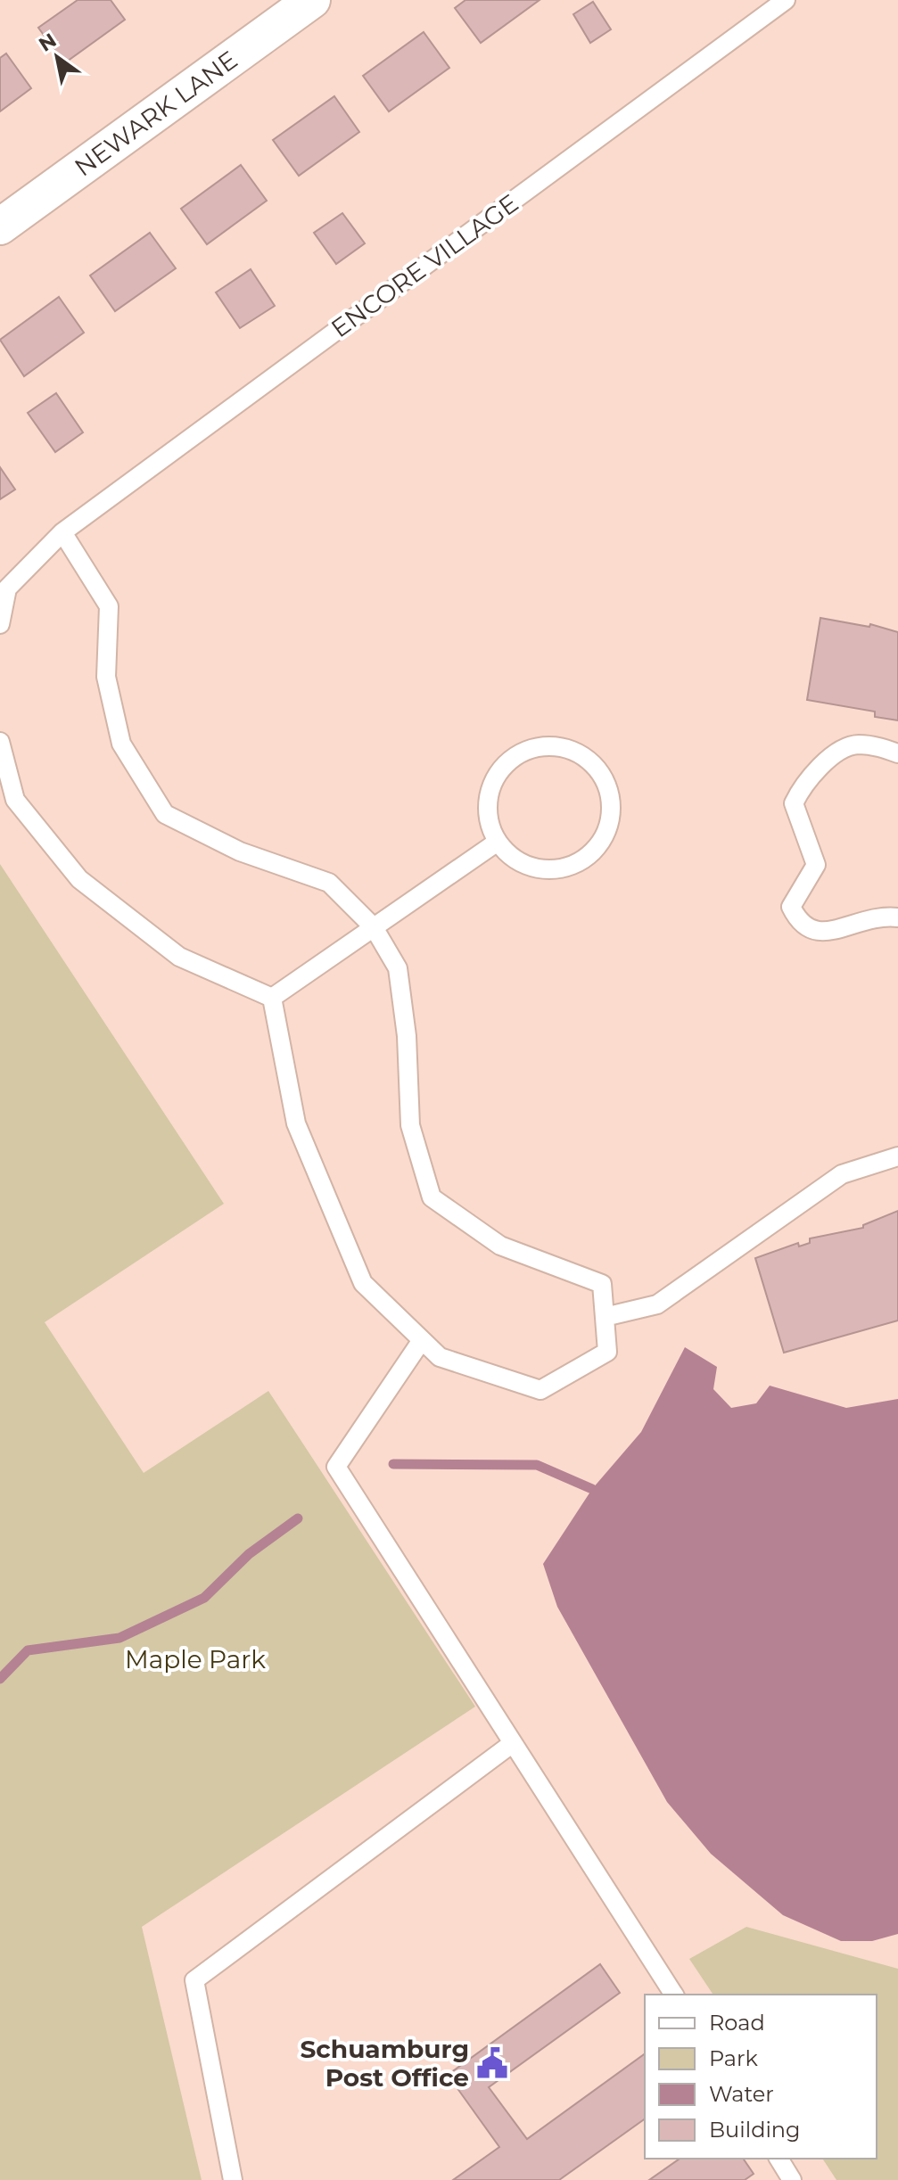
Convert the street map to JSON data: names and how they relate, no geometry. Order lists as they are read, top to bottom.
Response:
{
  "streets": {
    "street": ["NEWARK LANE"],
    "lane": ["ENCORE VILLAGE"]
  },
  "parks": ["Maple Park"],
  "places": {
    "public building": ["Schuamburg Post Office"]
  },
  "legend": [
    "Road",
    "Park",
    "Water",
    "Building"
  ],
  "north": "top left"
}
